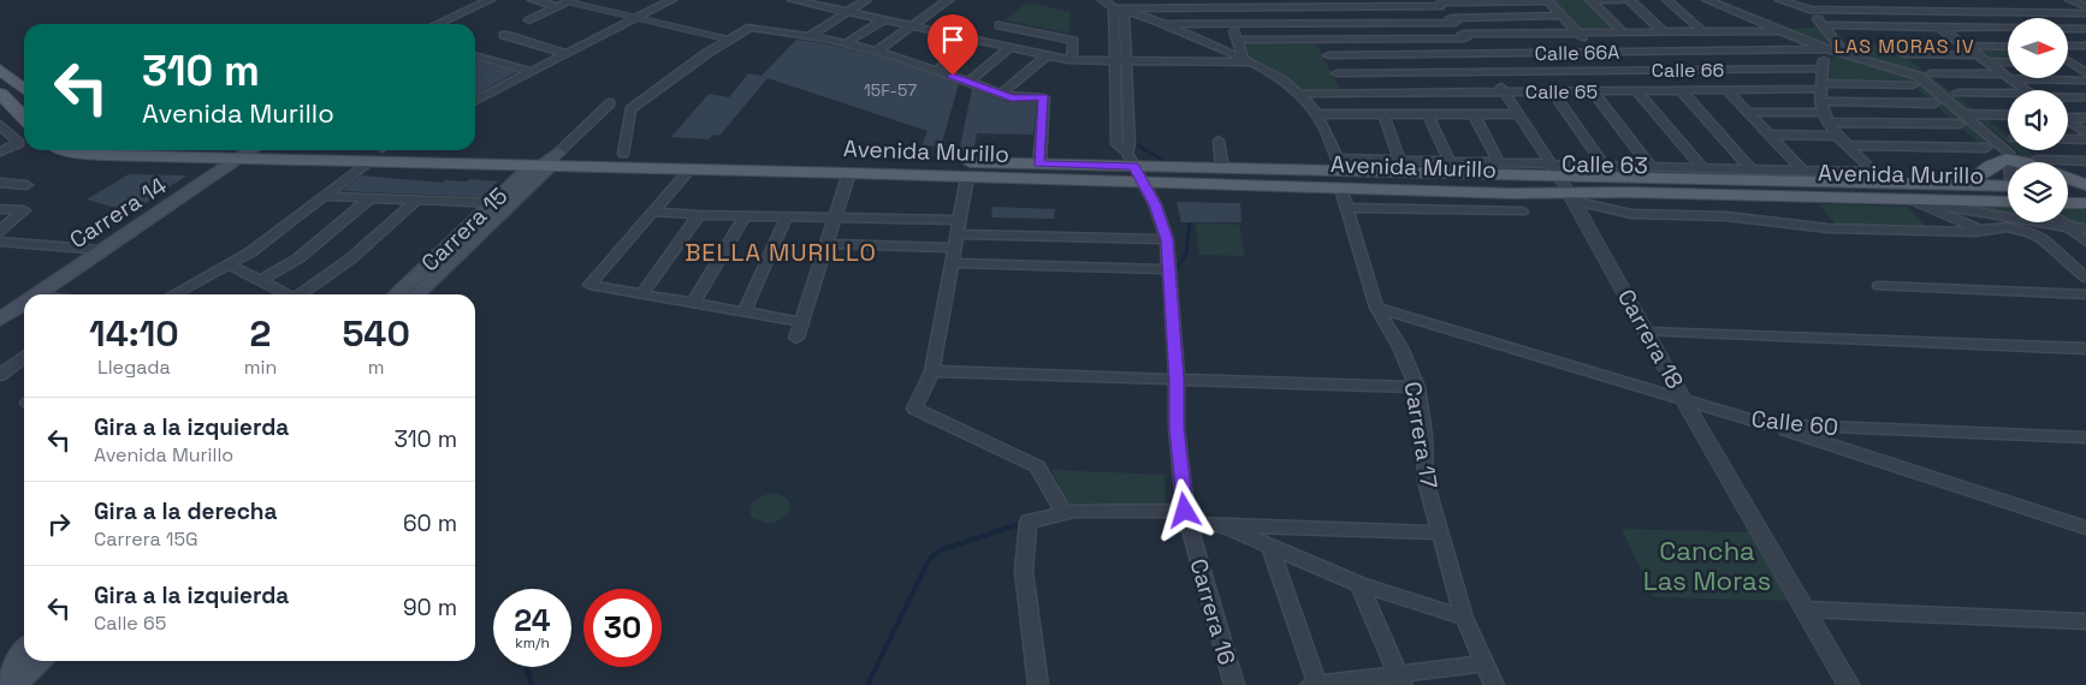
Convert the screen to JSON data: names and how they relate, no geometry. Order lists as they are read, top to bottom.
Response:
{
  "streets": {
    "main road": ["Avenida Murillo", "Carrera 14", "Carrera 15"],
    "street": [
      "Calle 66A",
      "Calle 66",
      "Calle 65",
      "Calle 63",
      "Carrera 18",
      "Calle 60",
      "Carrera 17",
      "Carrera 16"
    ]
  },
  "crossings": [
    ["Calle 66A", "Carrera 18"],
    ["Calle 66", "Carrera 18"],
    ["Calle 65", "Carrera 18"],
    ["Avenida Murillo", "Calle 63"],
    ["Avenida Murillo", "Carrera 14"],
    ["Avenida Murillo", "Carrera 15"],
    ["Avenida Murillo", "Carrera 18"],
    ["Avenida Murillo", "Carrera 17"],
    ["Avenida Murillo", "Carrera 16"],
    ["Calle 63", "Carrera 18"],
    ["Carrera 18", "Calle 60"],
    ["Calle 60", "Carrera 17"]
  ],
  "districts": ["LAS MORAS IV", "BELLA MURILLO"],
  "parks": ["Cancha Las Moras"],
  "house_numbers": ["15F-57"],
  "north": "right",
  "page": {
    "turn": ["310 m", "Avenida Murillo"],
    "eta": [
      "14:10",
      "Llegada",
      "2",
      "min",
      "540",
      "m"
    ],
    "list": [
      {
        "name": "Gira a la izquierda",
        "note": "Avenida Murillo",
        "value": "310 m"
      },
      {
        "name": "Gira a la derecha",
        "note": "Carrera 15G",
        "value": "60 m"
      },
      {
        "name": "Gira a la izquierda",
        "note": "Calle 65",
        "value": "90 m"
      }
    ],
    "speed": "24 km/h",
    "limit": "30"
  }
}
